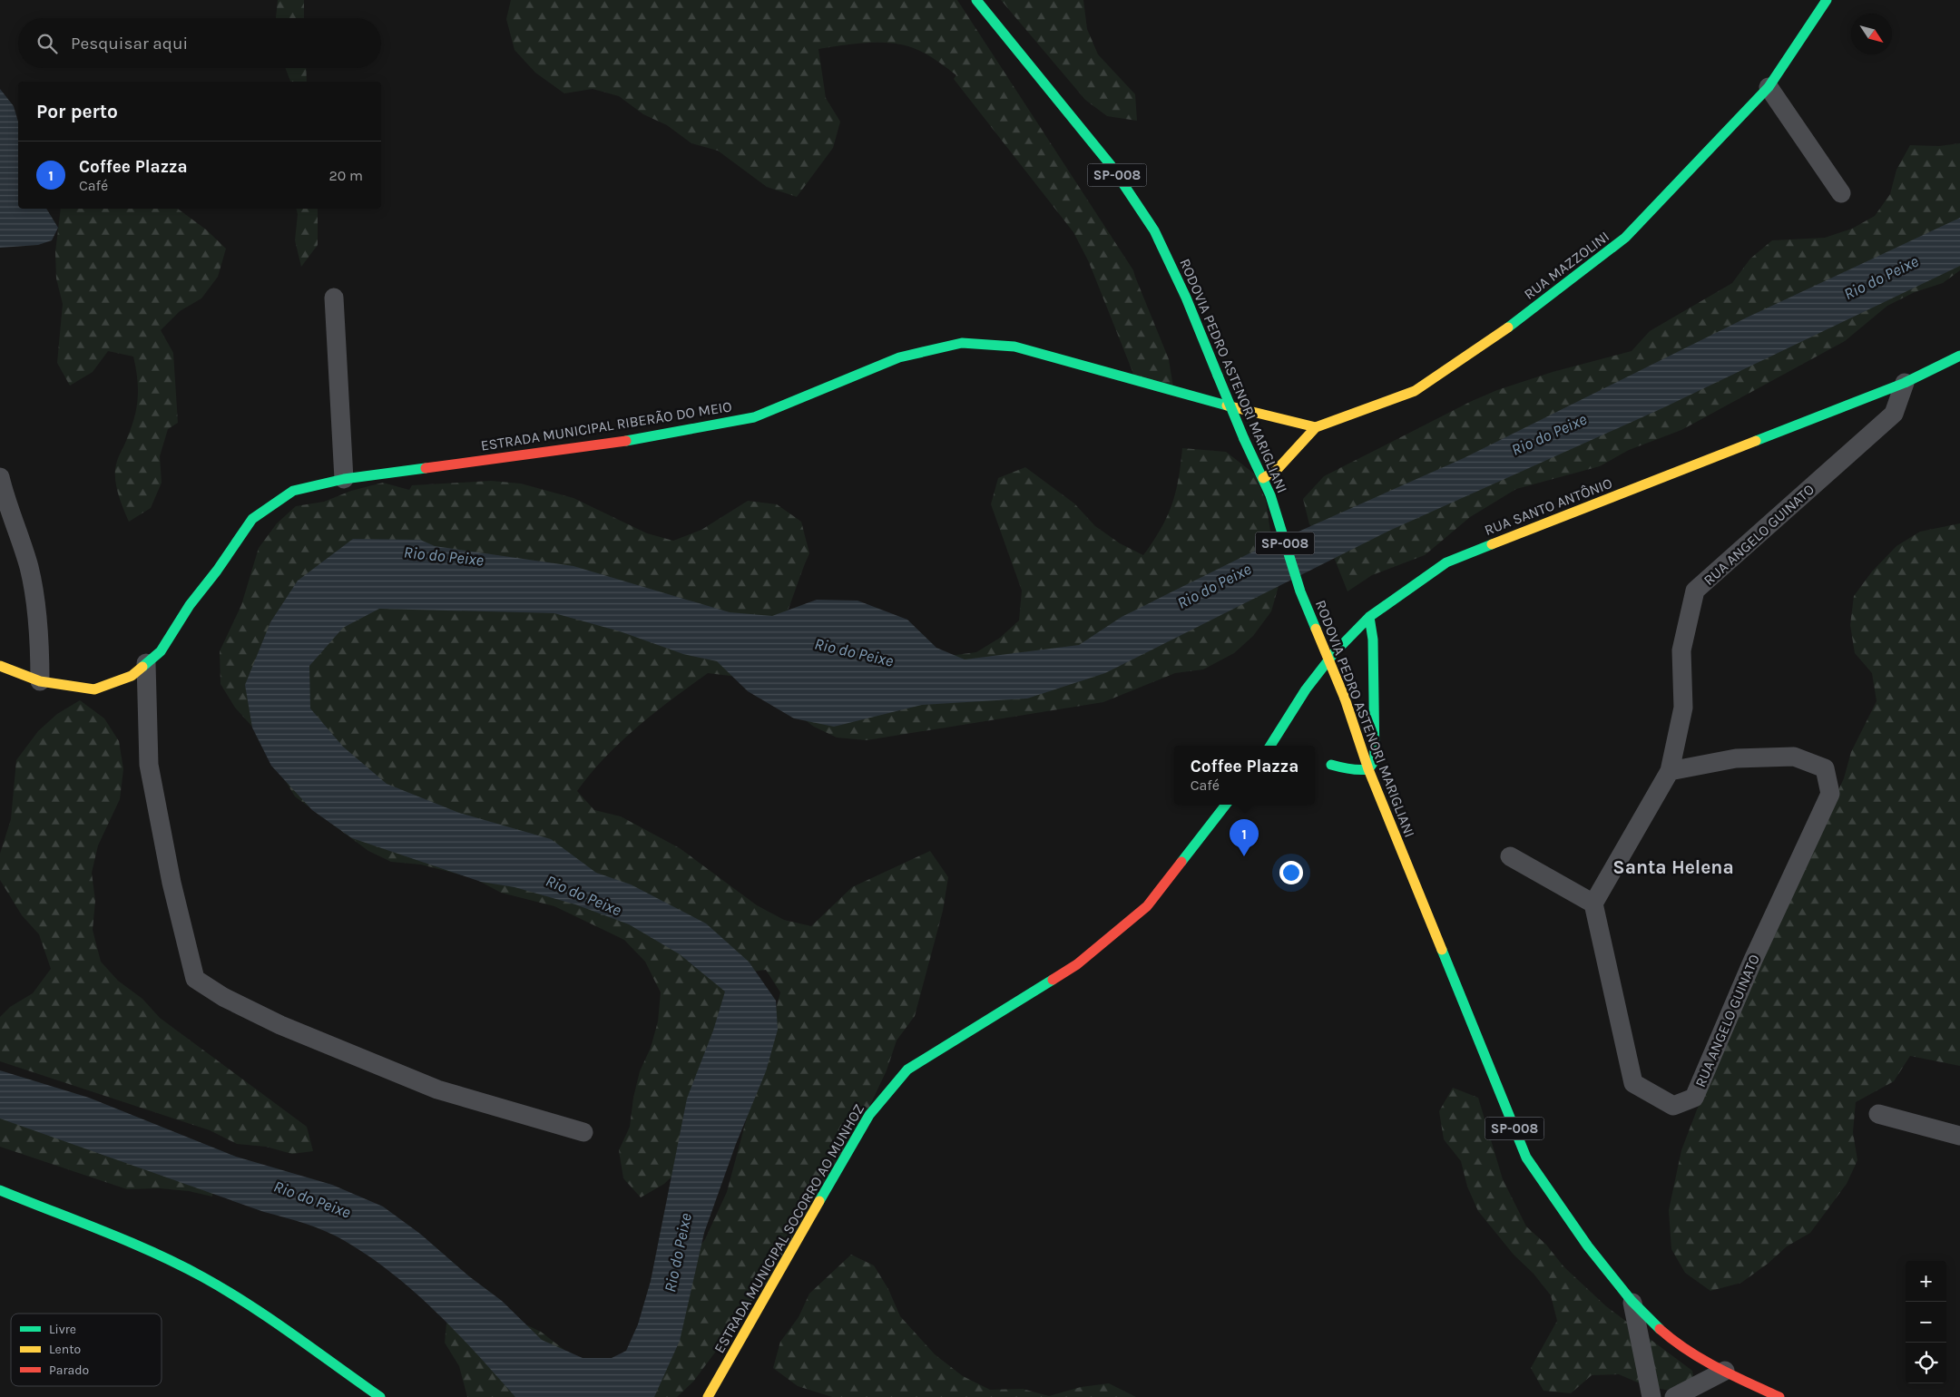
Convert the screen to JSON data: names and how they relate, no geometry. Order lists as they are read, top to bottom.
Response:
{
  "streets": {
    "street": [
      "SP-008",
      "RUA MAZZOLINI",
      "RODOVIA PEDRO ASTENORI MARIGLIANI",
      "ESTRADA MUNICIPAL RIBERÃO DO MEIO",
      "RUA SANTO ANTÔNIO",
      "RUA ANGELO GUINATO",
      "ESTRADA MUNICIPAL SOCORRO AO MUNHOZ"
    ]
  },
  "crossings": [
    ["RUA MAZZOLINI", "RODOVIA PEDRO ASTENORI MARIGLIANI"],
    ["RUA MAZZOLINI", "ESTRADA MUNICIPAL RIBERÃO DO MEIO"],
    ["RUA SANTO ANTÔNIO", "RUA ANGELO GUINATO"]
  ],
  "districts": ["Santa Helena"],
  "water": ["Rio do Peixe"],
  "legend": ["Livre", "Lento", "Parado"],
  "north": "bottom right",
  "page": {
    "search": "Pesquisar aqui",
    "heading": "Por perto",
    "list": [
      {
        "mark": "1",
        "name": "Coffee Plazza",
        "note": "Café",
        "value": "20 m"
      }
    ],
    "popup": ["Coffee Plazza", "Café"],
    "pins": "1",
    "map_buttons": ["+", "−"]
  }
}
